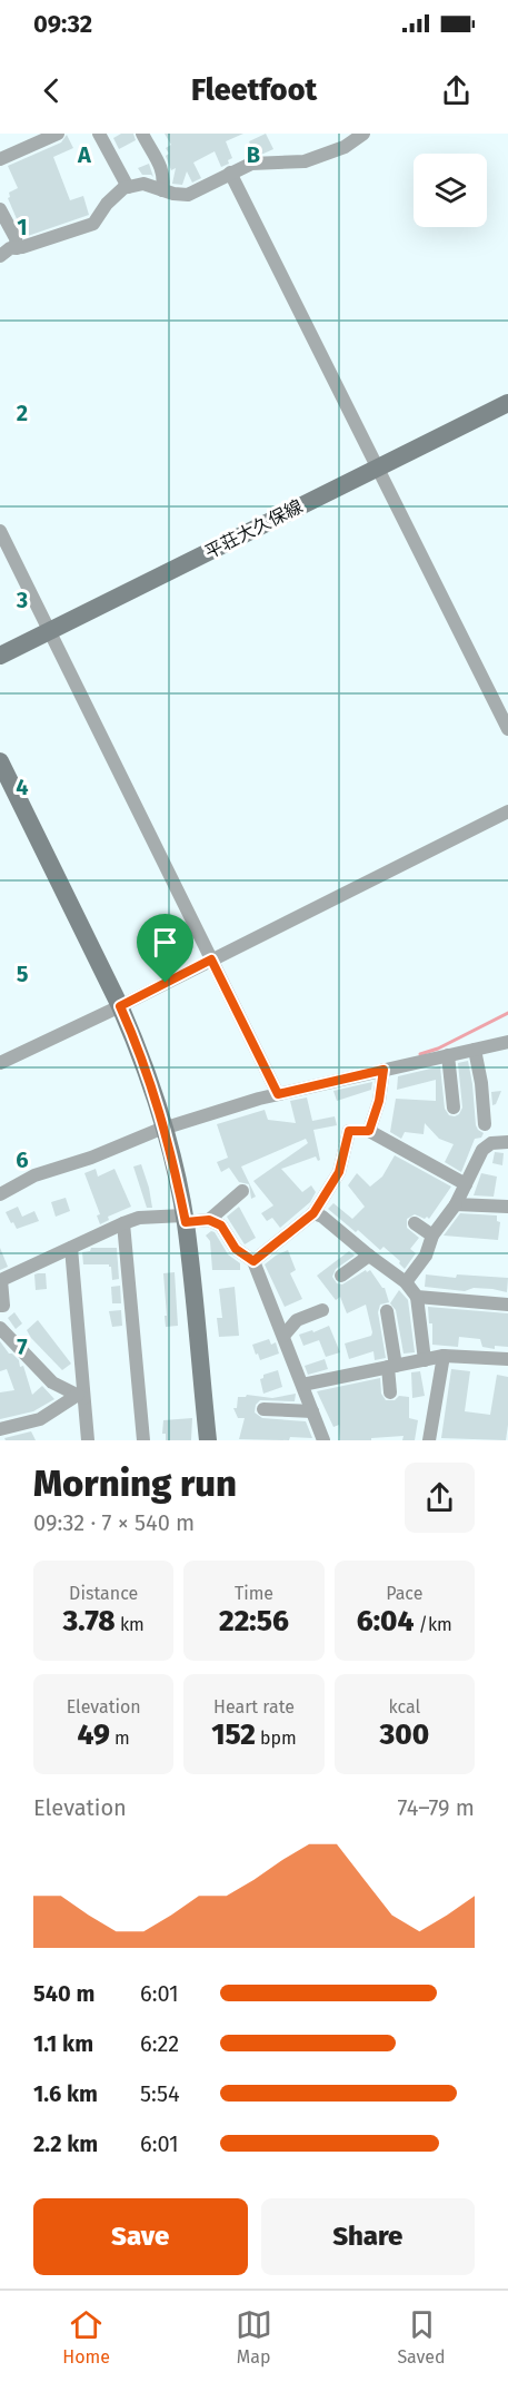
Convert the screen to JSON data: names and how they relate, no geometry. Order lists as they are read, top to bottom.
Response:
{
  "streets": {
    "street": ["平荘大久保線"]
  },
  "page": {
    "status": "09:32",
    "header": "Fleetfoot",
    "heading": ["Morning run", "09:32 · 7 × 540 m"],
    "stats": [
      ["Distance", "3.78 km"],
      ["Time", "22:56"],
      ["Pace", "6:04 /km"],
      ["Elevation", "49 m"],
      ["Heart rate", "152 bpm"],
      ["kcal", "300"]
    ],
    "chart": ["Elevation", "74–79 m"],
    "list": [
      {
        "name": "540 m",
        "note": "6:01"
      },
      {
        "name": "1.1 km",
        "note": "6:22"
      },
      {
        "name": "1.6 km",
        "note": "5:54"
      },
      {
        "name": "2.2 km",
        "note": "6:01"
      }
    ],
    "buttons": ["Save", "Share"],
    "tabs": ["Home", "Map", "Saved"]
  },
  "grid": {
    "columns": ["A", "B"],
    "rows": [
      "1",
      "2",
      "3",
      "4",
      "5",
      "6",
      "7"
    ]
  }
}
